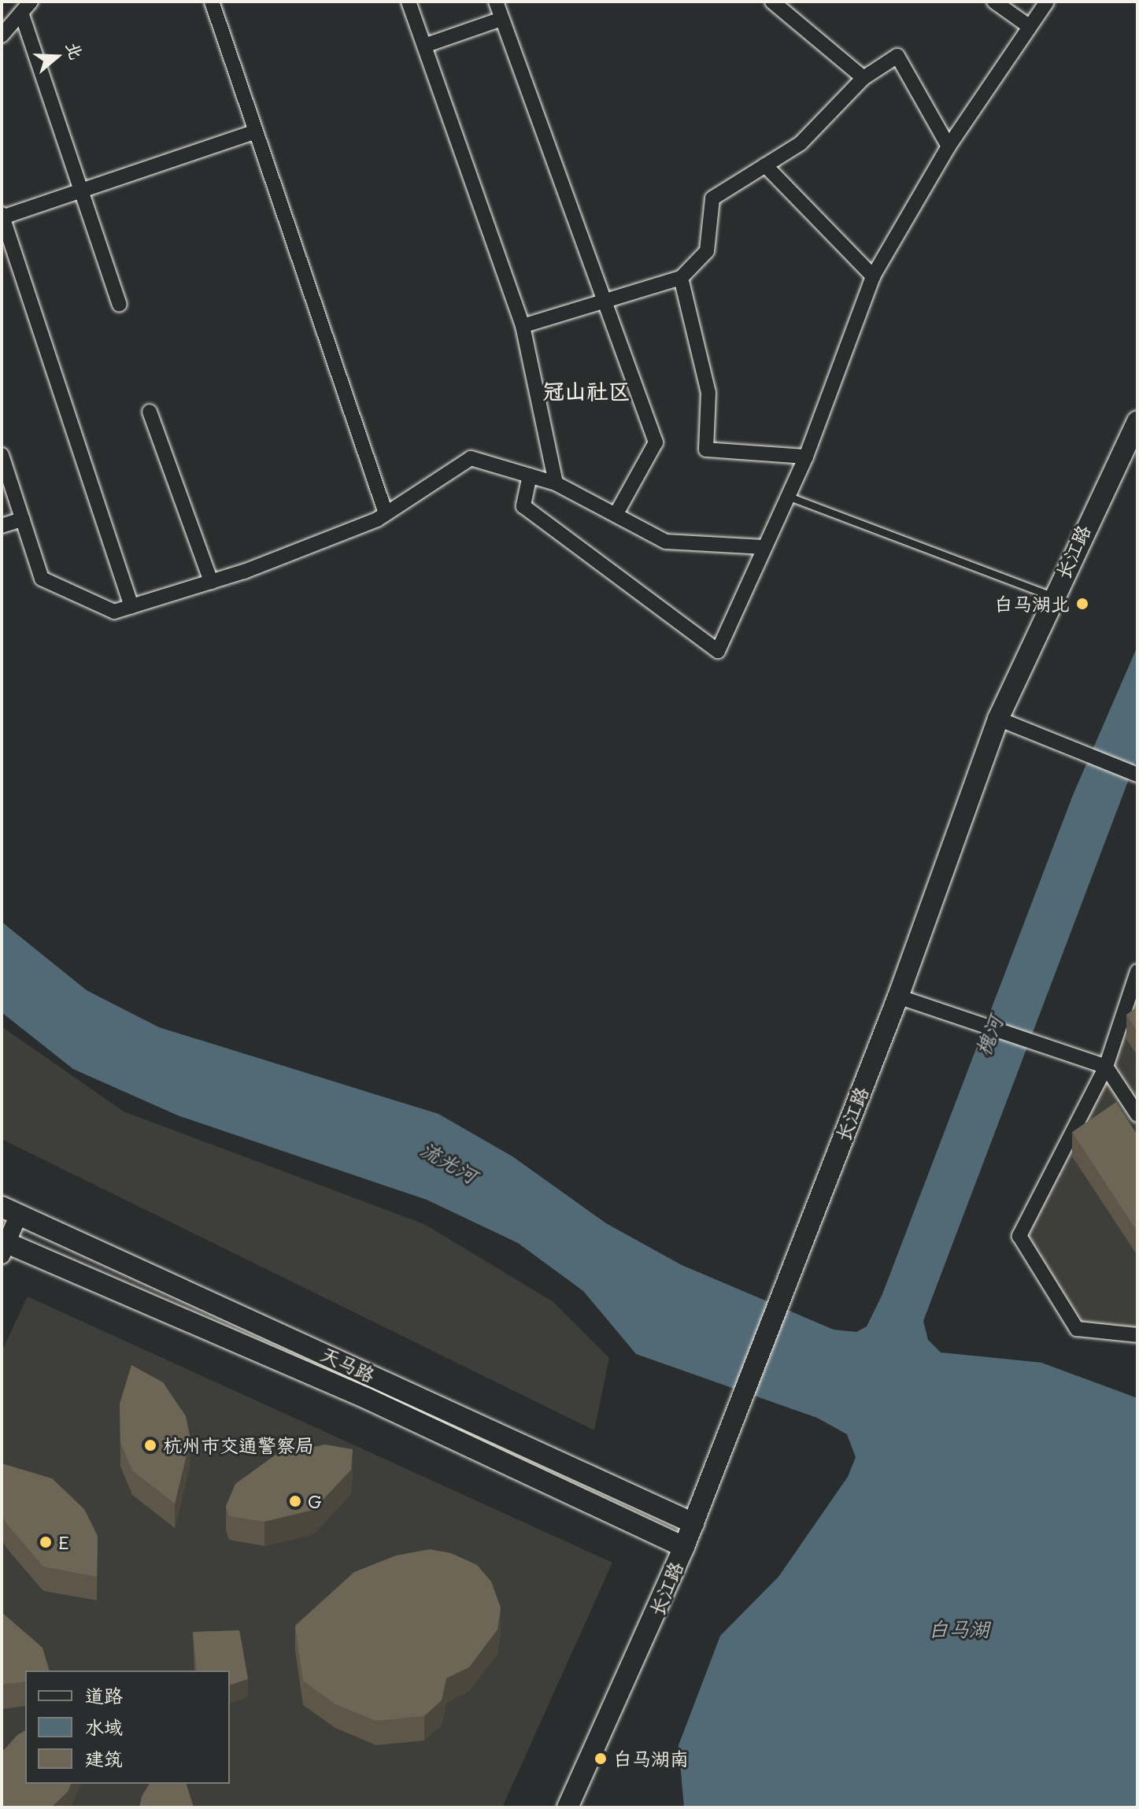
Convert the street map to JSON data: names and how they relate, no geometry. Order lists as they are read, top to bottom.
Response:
{
  "streets": {
    "main road": ["长江路", "天马路"]
  },
  "crossings": [
    ["长江路", "天马路"]
  ],
  "districts": ["冠山社区"],
  "water": ["槐河", "流光河", "白马湖"],
  "places": [
    "白马湖北",
    "杭州市交通警察局",
    "G",
    "E",
    "白马湖南"
  ],
  "legend": ["道路", "水域", "建筑"],
  "north": "right"
}
